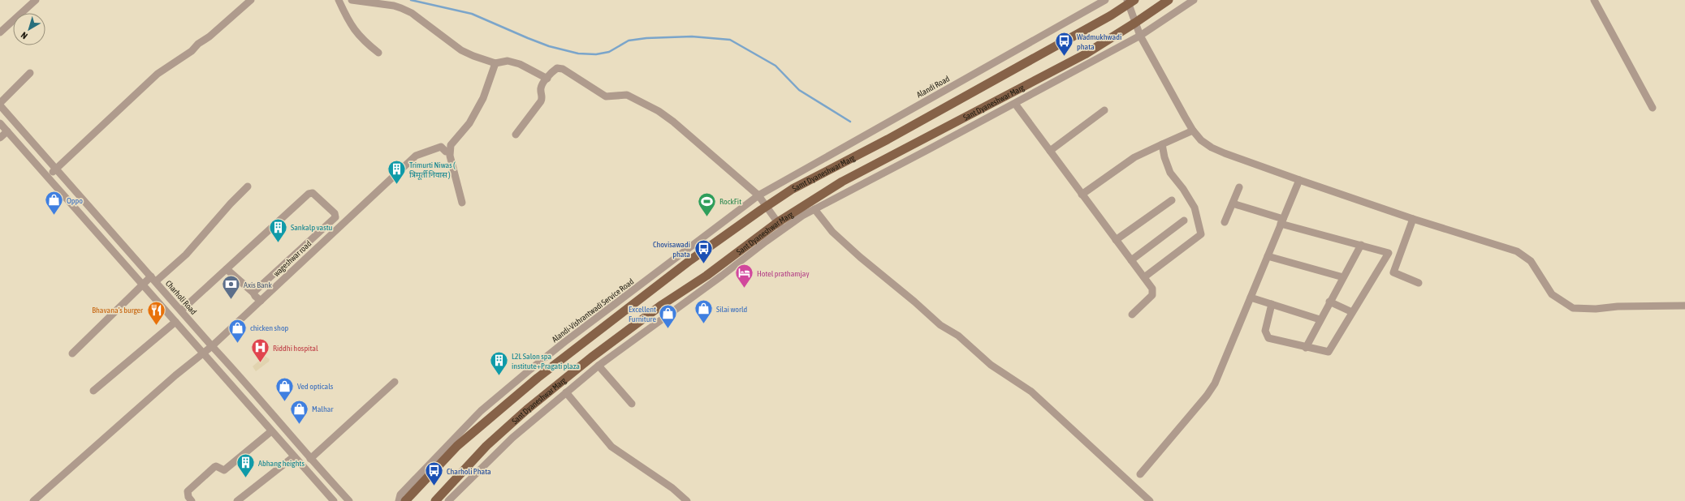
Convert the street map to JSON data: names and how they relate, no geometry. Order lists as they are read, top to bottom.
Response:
{
  "streets": {
    "main road": ["Sant Dyaneshwar Marg", "Samt Dyaneshwar Marg"],
    "street": [
      "Alandi Road",
      "wageshwar road",
      "Charholi Road",
      "Alandi-Vishrantwadi Service Road"
    ]
  },
  "crossings": [
    ["Alandi Road", "Alandi-Vishrantwadi Service Road"],
    ["wageshwar road", "Charholi Road"]
  ],
  "places": {
    "bus stop": ["Wadmukhwadi phata", "Chovisawadi phata", "Charholi Phata"],
    "building": [
      "Trimurti Niwas ( त्रिमूर्ती निवास )",
      "Sankalp vastu",
      "L2L Salon spa institute+Pragati plaza",
      "Abhang heights"
    ],
    "shop": [
      "Oppo",
      "Silai world",
      "Excellent Furniture",
      "chicken shop",
      "Ved opticals",
      "Malhar"
    ],
    "sports": ["RockFit"],
    "hotel": ["Hotel prathamjay"],
    "bank": ["Axis Bank"],
    "restaurant": ["Bhavana's burger"],
    "hospital": ["Riddhi hospital"]
  },
  "north": "bottom left"
}
